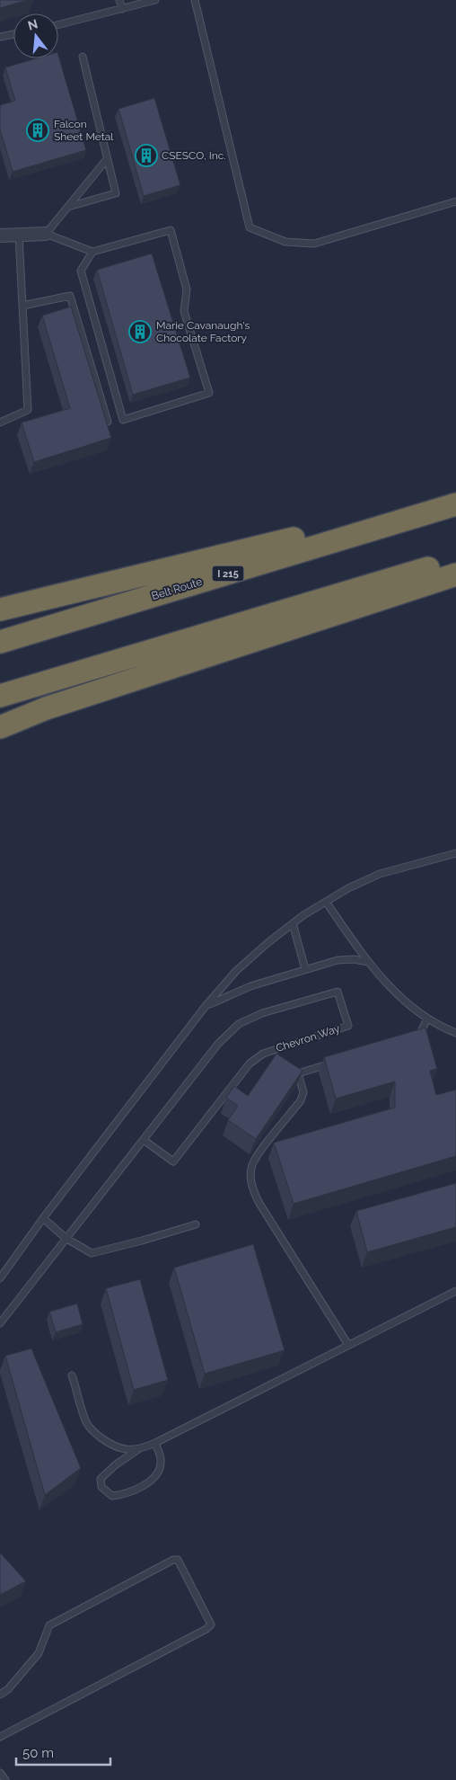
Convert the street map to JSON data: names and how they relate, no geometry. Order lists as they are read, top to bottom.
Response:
{
  "streets": {
    "highway": ["I 215", "Belt Route"],
    "lane": ["Chevron Way"]
  },
  "places": {
    "building": ["Falcon Sheet Metal", "CSESCO, Inc.", "Marie Cavanaugh's Chocolate Factory"]
  },
  "scale_bar": "50 m",
  "north": "top"
}
